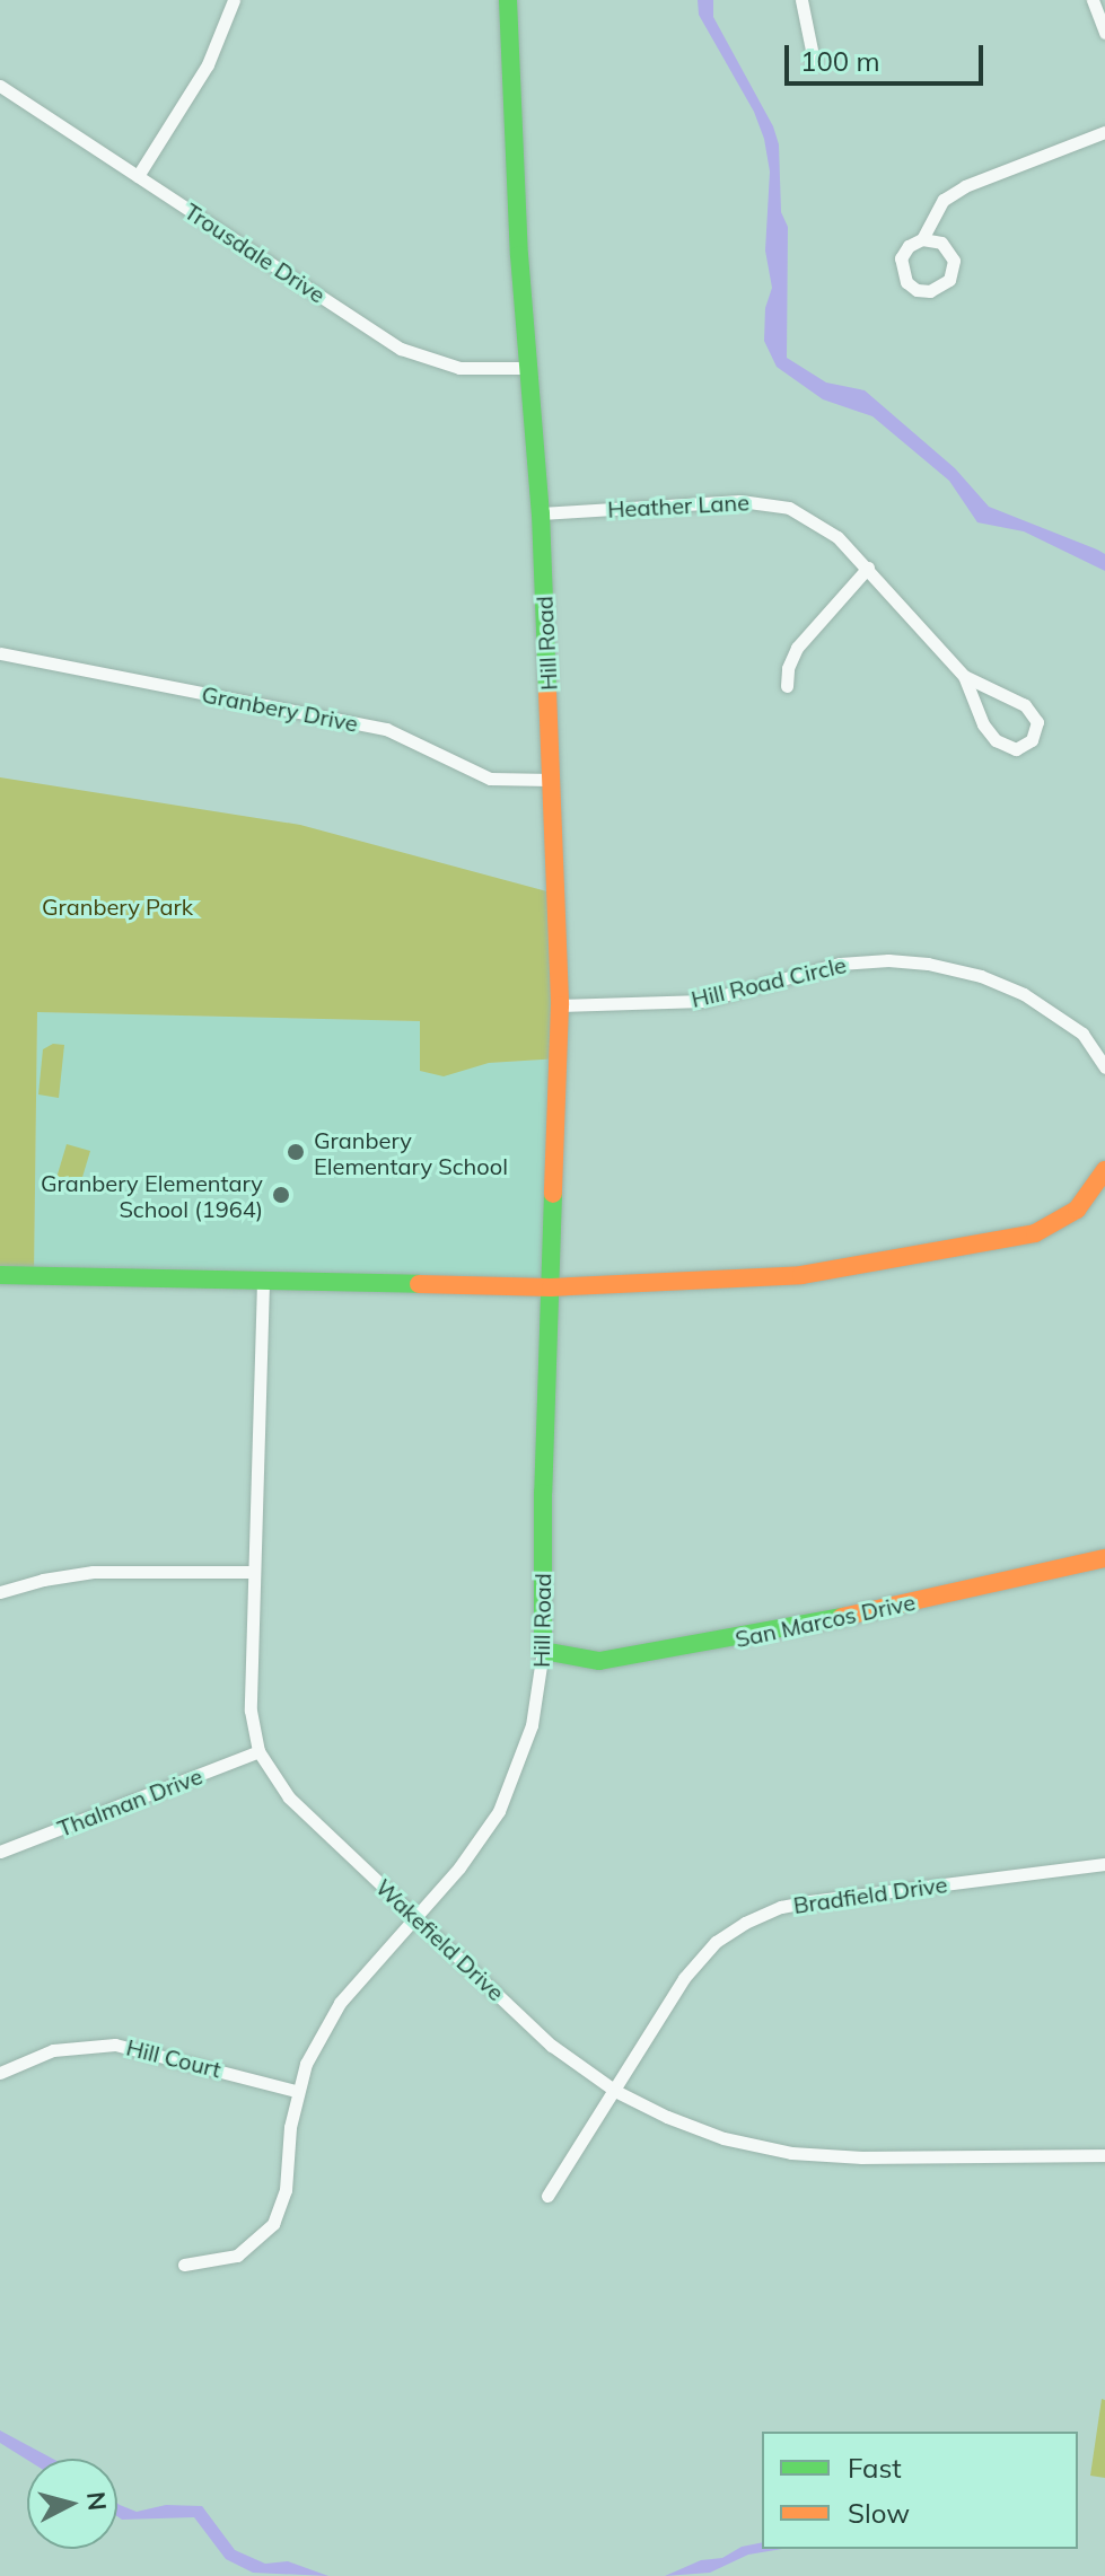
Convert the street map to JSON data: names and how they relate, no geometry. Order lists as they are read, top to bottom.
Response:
{
  "streets": {
    "street": [
      "Trousdale Drive",
      "Heather Lane",
      "Hill Road",
      "Granbery Drive",
      "Hill Road Circle",
      "San Marcos Drive",
      "Thalman Drive",
      "Bradfield Drive",
      "Wakefield Drive",
      "Hill Court"
    ]
  },
  "crossings": [
    ["Trousdale Drive", "Hill Road"],
    ["Heather Lane", "Hill Road"],
    ["Hill Road", "Granbery Drive"],
    ["Hill Road", "Hill Road Circle"],
    ["Hill Road", "San Marcos Drive"],
    ["Hill Road", "Wakefield Drive"],
    ["Thalman Drive", "Wakefield Drive"],
    ["Bradfield Drive", "Wakefield Drive"]
  ],
  "parks": ["Granbery Park"],
  "places": ["Granbery Elementary School", "Granbery Elementary School (1964)"],
  "legend": ["Fast", "Slow"],
  "scale_bar": "100 m",
  "north": "right"
}
